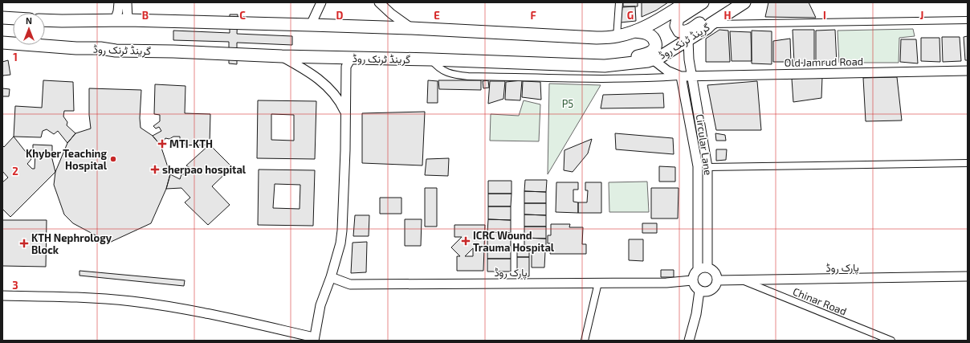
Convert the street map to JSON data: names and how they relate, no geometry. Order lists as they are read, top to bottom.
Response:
{
  "streets": {
    "highway": ["گرینڈ ٹرنک روڈ"],
    "street": [
      "Old Jamrud Road",
      "Circular Lane",
      "پارک روڈ",
      "Chinar Road"
    ]
  },
  "crossings": [
    ["Old Jamrud Road", "Circular Lane"],
    ["Circular Lane", "پارک روڈ"],
    ["پارک روڈ", "Chinar Road"]
  ],
  "parks": ["P5"],
  "places": {
    "health": [
      "MTI-KTH",
      "sherpao hospital",
      "ICRC Wound Trauma Hospital",
      "KTH Nephrology Block"
    ],
    "other": ["Khyber Teaching Hospital"]
  },
  "north": "top",
  "grid": {
    "columns": [
      "B",
      "C",
      "D",
      "E",
      "F",
      "G",
      "H",
      "I",
      "J"
    ],
    "rows": ["1", "2", "3"]
  }
}
